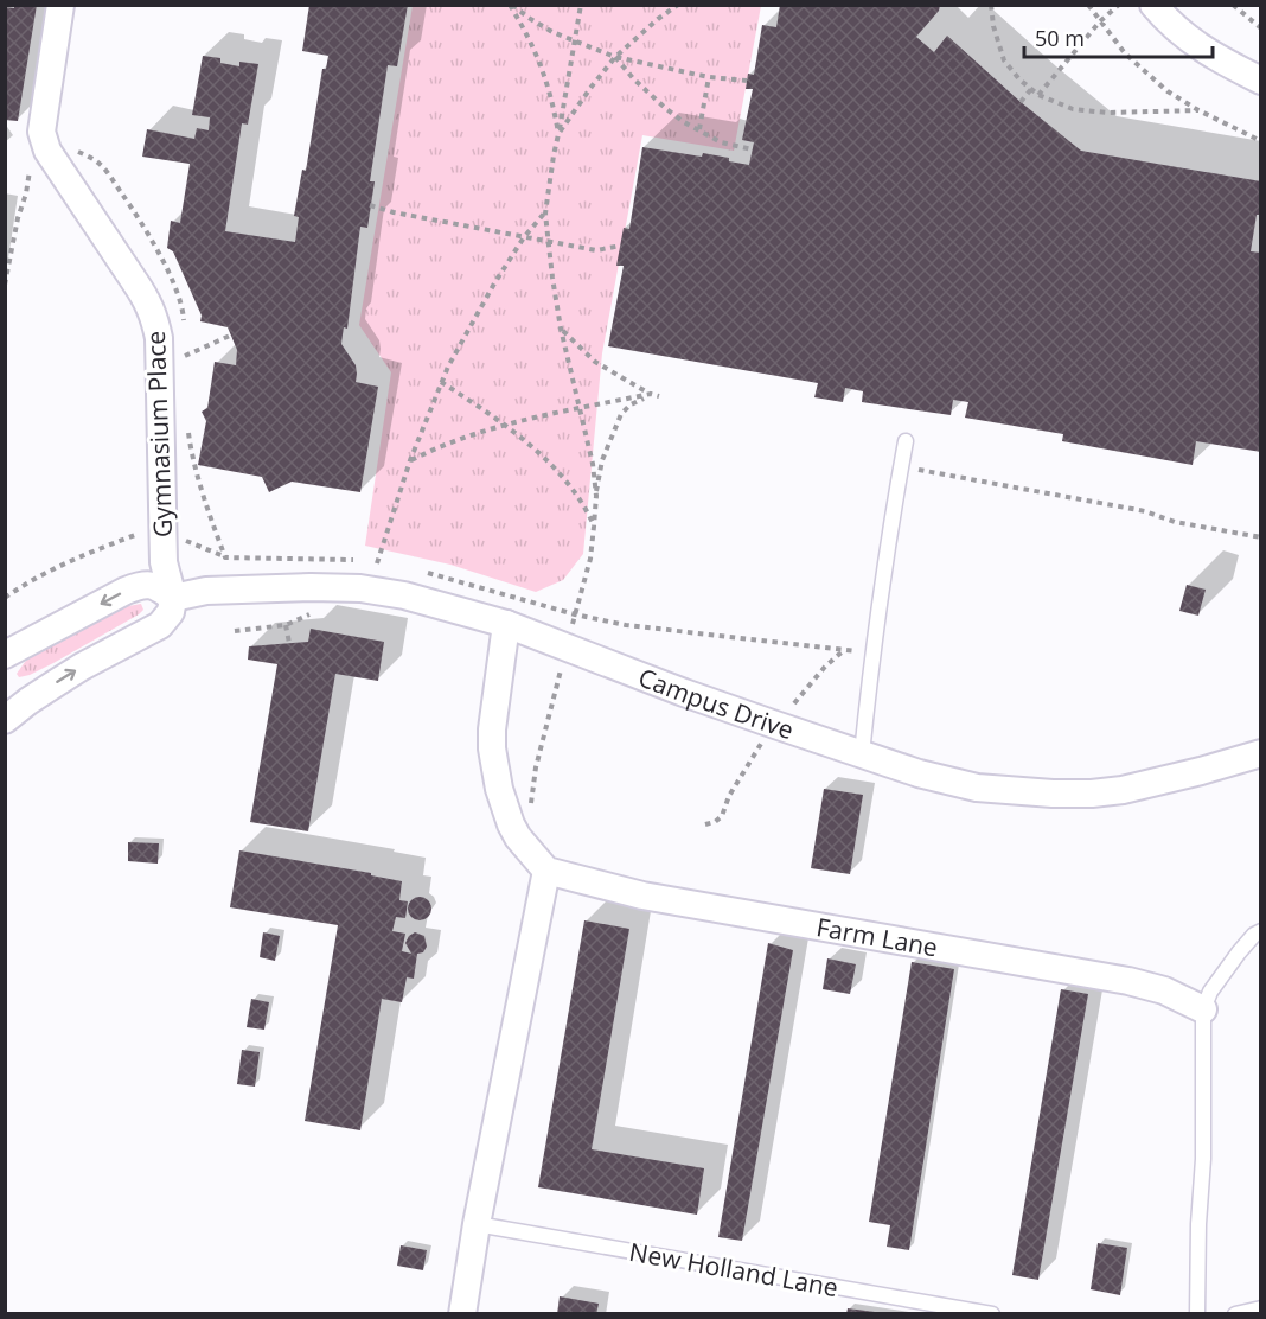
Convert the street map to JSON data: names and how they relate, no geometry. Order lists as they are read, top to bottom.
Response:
{
  "streets": {
    "street": ["Gymnasium Place", "Campus Drive", "Farm Lane"],
    "lane": ["New Holland Lane"]
  },
  "crossings": [
    ["Gymnasium Place", "Campus Drive"]
  ],
  "scale_bar": "50 m"
}
